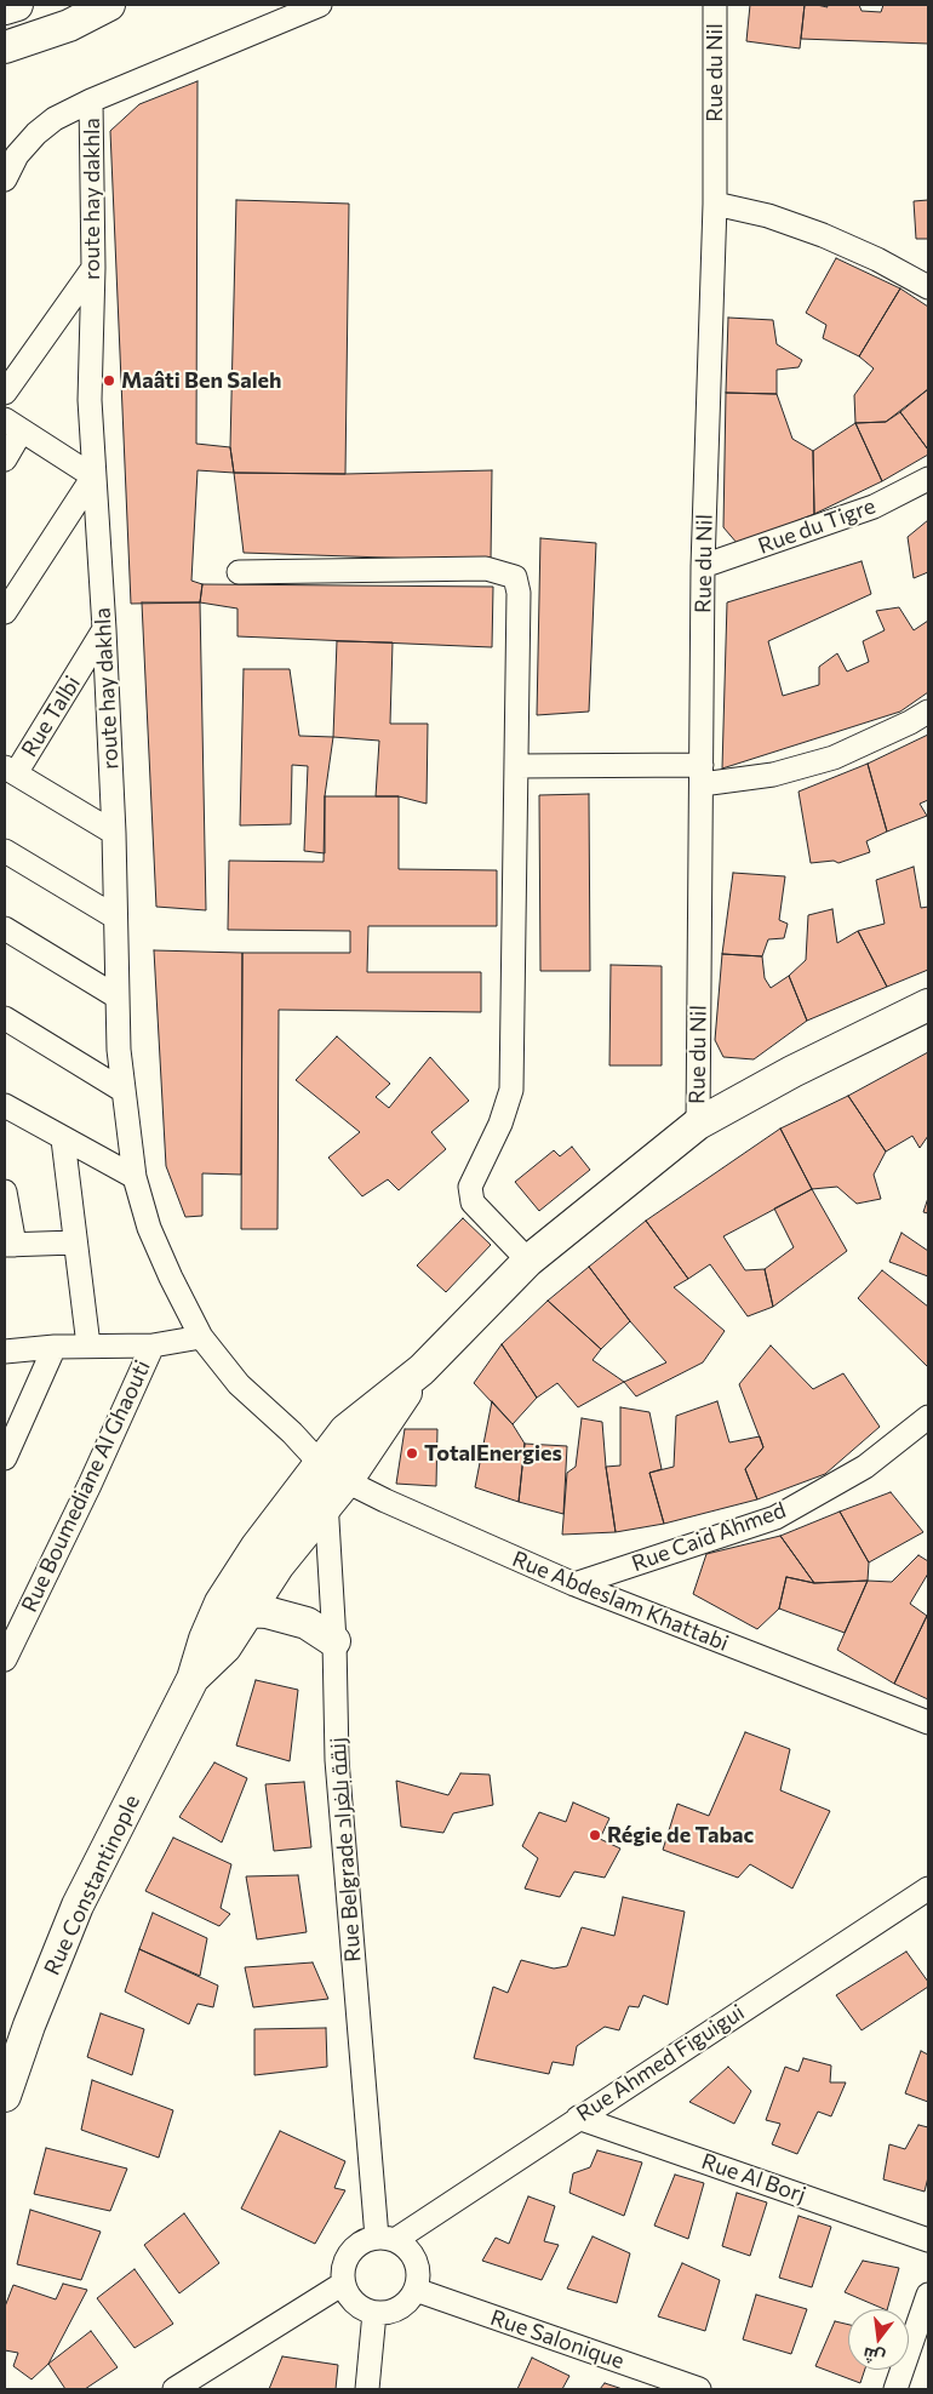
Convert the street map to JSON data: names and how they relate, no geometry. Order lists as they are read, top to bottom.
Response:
{
  "streets": {
    "street": [
      "Rue du Nil",
      "route hay dakhla",
      "Rue du Tigre",
      "Rue Talbi",
      "Rue Boumediane Al Ghaouti",
      "Rue Caid Ahmed",
      "Rue Abdeslam Khattabi",
      "Rue Belgrade زنقة بلغراد",
      "Rue Constantinople",
      "Rue Ahmed Figuigui",
      "Rue Al Borj",
      "Rue Salonique"
    ]
  },
  "crossings": [
    ["Rue du Nil", "Rue du Tigre"],
    ["route hay dakhla", "Rue Talbi"],
    ["route hay dakhla", "Rue Belgrade زنقة بلغراد"],
    ["route hay dakhla", "Rue Constantinople"],
    ["Rue Caid Ahmed", "Rue Abdeslam Khattabi"],
    ["Rue Abdeslam Khattabi", "Rue Belgrade زنقة بلغراد"],
    ["Rue Abdeslam Khattabi", "Rue Constantinople"],
    ["Rue Belgrade زنقة بلغراد", "Rue Constantinople"],
    ["Rue Belgrade زنقة بلغراد", "Rue Ahmed Figuigui"],
    ["Rue Belgrade زنقة بلغراد", "Rue Salonique"],
    ["Rue Ahmed Figuigui", "Rue Al Borj"],
    ["Rue Ahmed Figuigui", "Rue Salonique"]
  ],
  "places": ["Maâti Ben Saleh", "TotalEnergies", "Régie de Tabac"],
  "north": "bottom"
}
